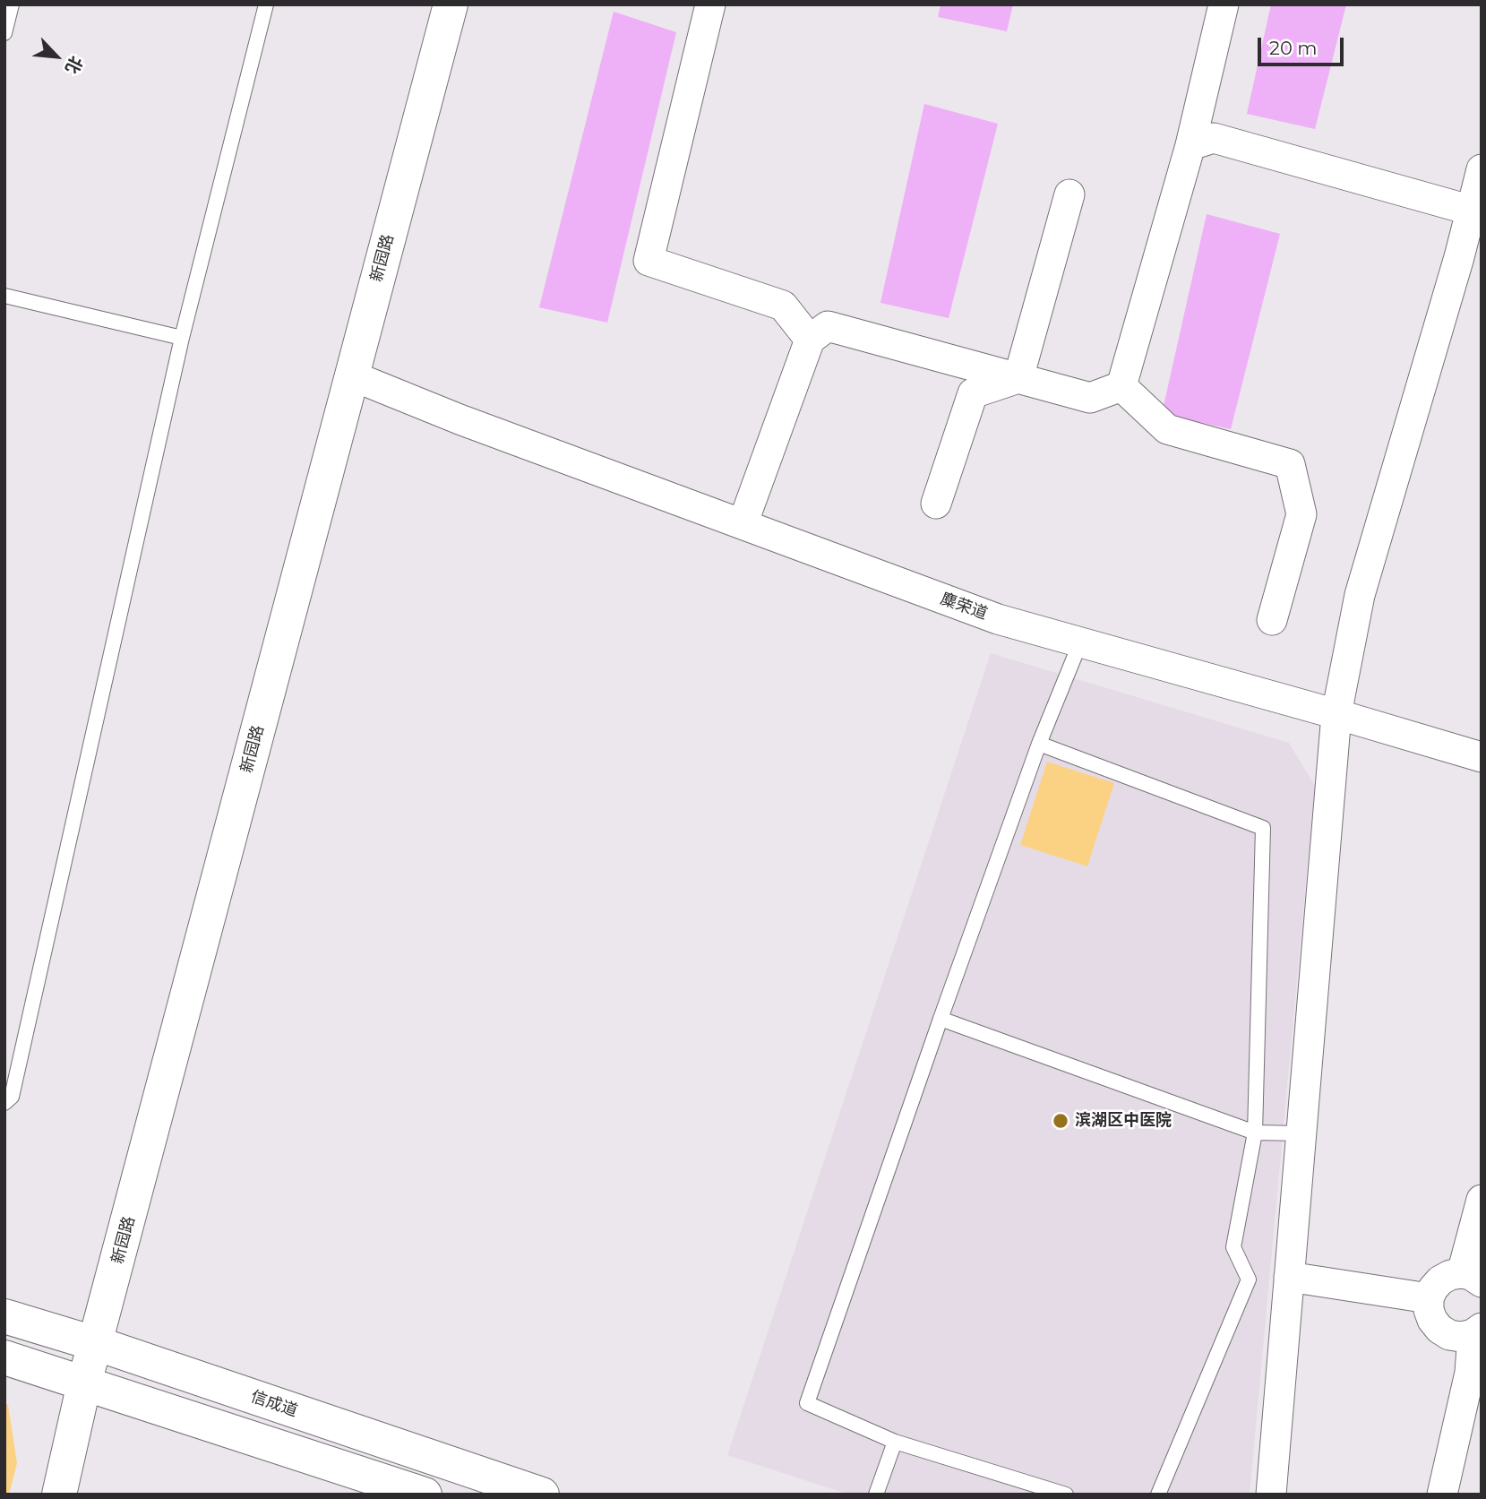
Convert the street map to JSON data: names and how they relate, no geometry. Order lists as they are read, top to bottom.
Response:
{
  "streets": {
    "street": ["新园路", "麋荣道", "信成道"]
  },
  "crossings": [
    ["新园路", "麋荣道"],
    ["新园路", "信成道"]
  ],
  "places": ["滨湖区中医院"],
  "scale_bar": "20 m",
  "north": "bottom right"
}
